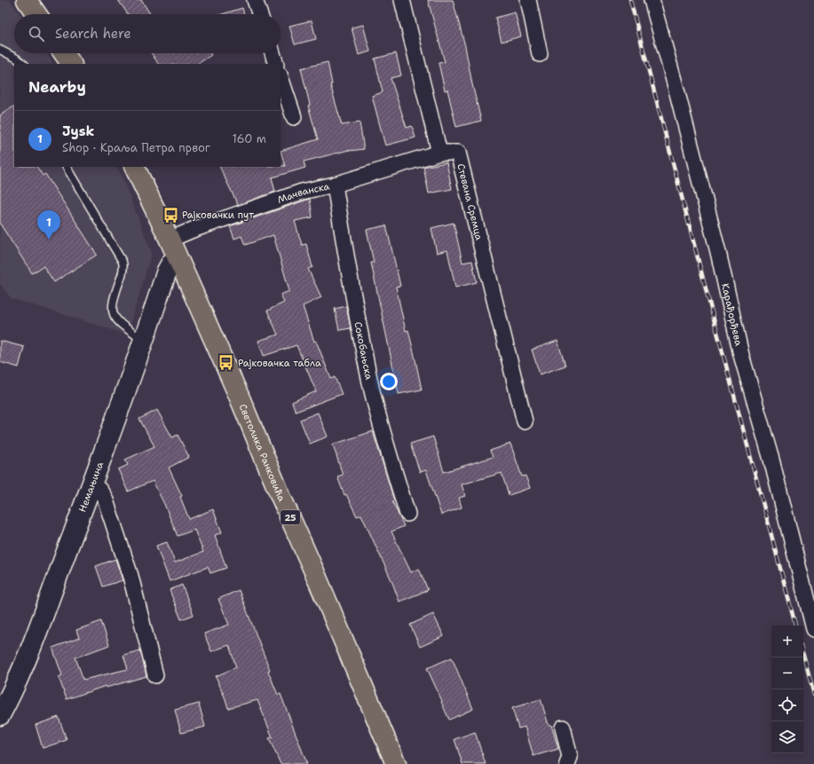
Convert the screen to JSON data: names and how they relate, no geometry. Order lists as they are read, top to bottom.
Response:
{
  "streets": {
    "main road": ["Светолика Ранковића", "25"],
    "street": [
      "Мачванска",
      "Стевана Сремца",
      "Карађорђева",
      "Сокобањска",
      "Немањина"
    ]
  },
  "crossings": [
    ["Мачванска", "Стевана Сремца"],
    ["Мачванска", "Сокобањска"],
    ["Мачванска", "25"],
    ["Светолика Ранковића", "Немањина"],
    ["Светолика Ранковића", "25"],
    ["Немањина", "25"]
  ],
  "places": {
    "bus stop": ["Рајковачки пут", "Рајковачка табла"]
  },
  "page": {
    "search": "Search here",
    "heading": "Nearby",
    "list": [
      {
        "mark": "1",
        "name": "Jysk",
        "note": "Shop · Краља Петра првог",
        "value": "160 m"
      }
    ],
    "pins": "1",
    "map_buttons": ["+", "−"]
  }
}
